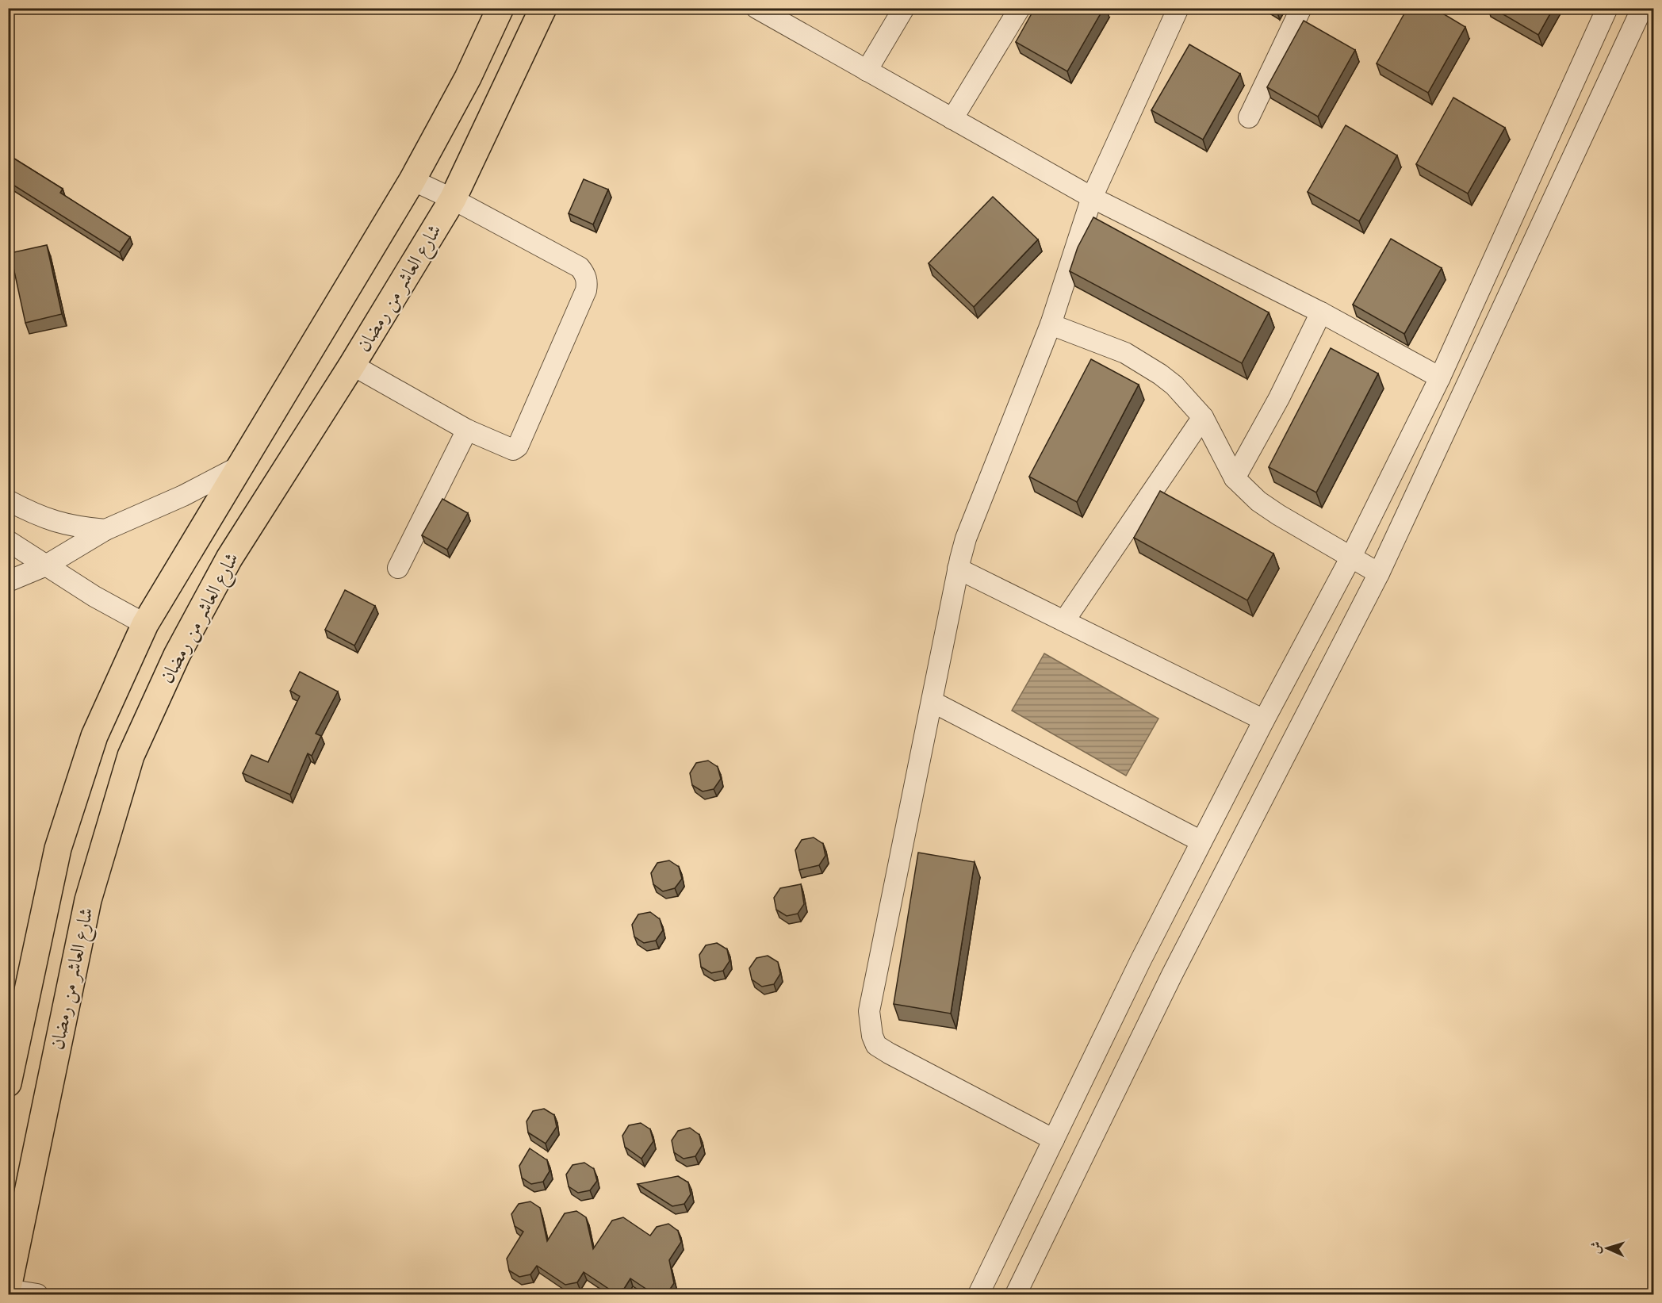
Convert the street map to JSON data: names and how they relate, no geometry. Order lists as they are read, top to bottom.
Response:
{
  "streets": {
    "main road": ["شارع العاشر من رمضان"]
  },
  "north": "left"
}
